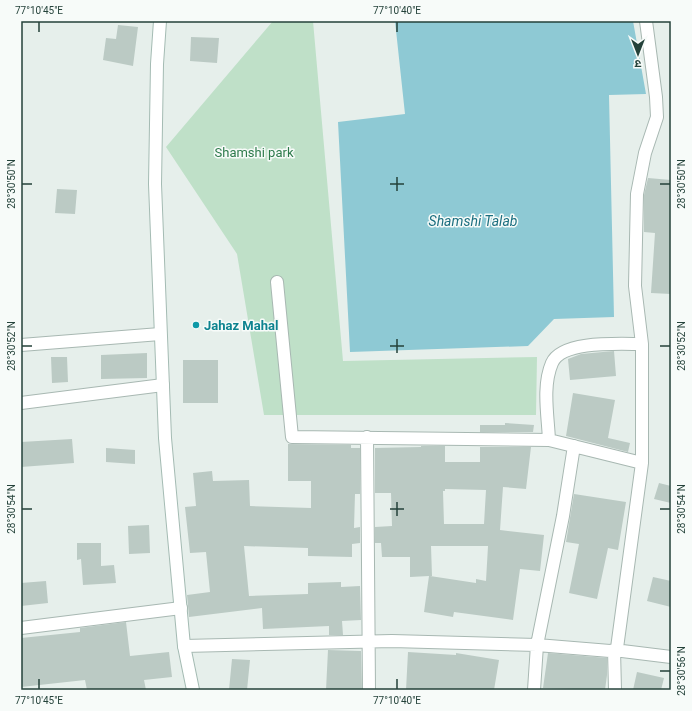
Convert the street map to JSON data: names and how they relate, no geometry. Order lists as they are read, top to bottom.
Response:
{
  "water": ["Shamshi Talab"],
  "parks": ["Shamshi park"],
  "places": ["Jahaz Mahal"],
  "north": "bottom",
  "coordinates": [
    "77°10'45\"E",
    "77°10'40\"E",
    "28°30'50\"N",
    "28°30'52\"N",
    "28°30'54\"N",
    "28°30'56\"N"
  ]
}
